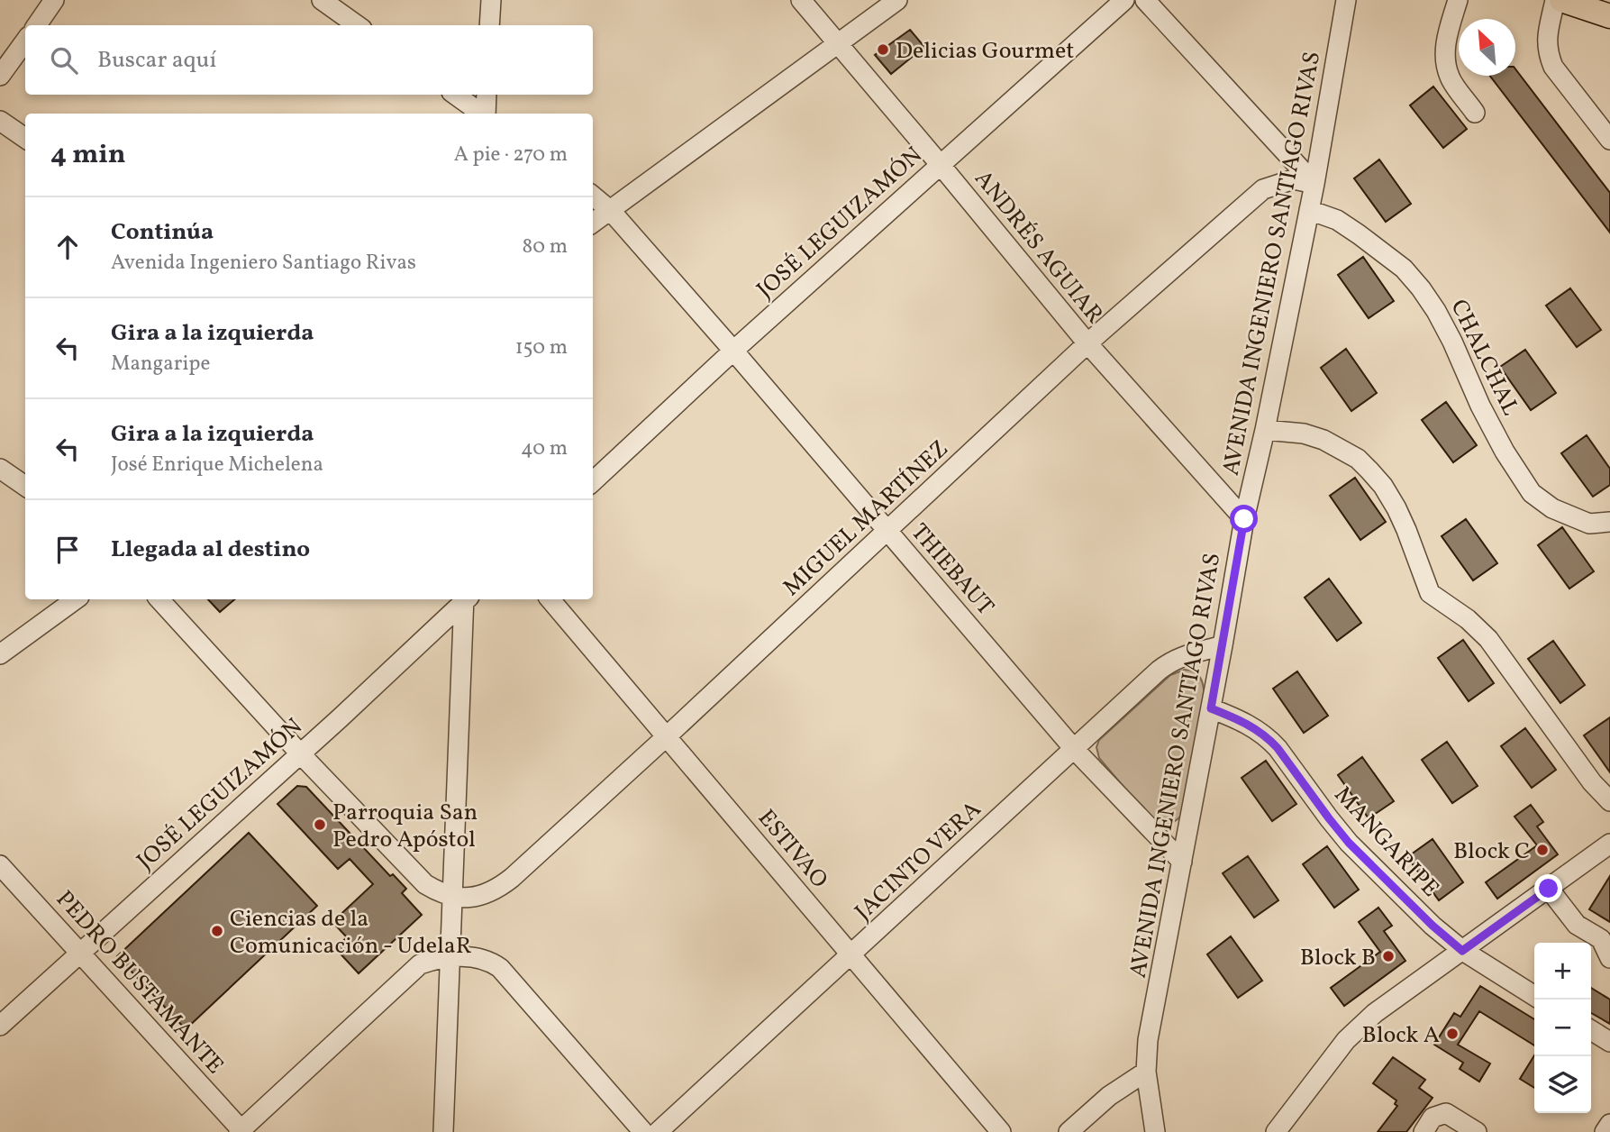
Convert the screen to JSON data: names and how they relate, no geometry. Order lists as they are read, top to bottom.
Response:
{
  "streets": {
    "street": [
      "JOSÉ LEGUIZAMÓN",
      "ANDRÉS AGUIAR",
      "AVENIDA INGENIERO SANTIAGO RIVAS",
      "CHALCHAL",
      "MIGUEL MARTÍNEZ",
      "THIEBAUT",
      "MANGARIPE",
      "ESTIVAO",
      "JACINTO VERA",
      "PEDRO BUSTAMANTE"
    ]
  },
  "crossings": [
    ["JOSÉ LEGUIZAMÓN", "ANDRÉS AGUIAR"],
    ["JOSÉ LEGUIZAMÓN", "THIEBAUT"],
    ["JOSÉ LEGUIZAMÓN", "PEDRO BUSTAMANTE"],
    ["ANDRÉS AGUIAR", "AVENIDA INGENIERO SANTIAGO RIVAS"],
    ["ANDRÉS AGUIAR", "MIGUEL MARTÍNEZ"],
    ["AVENIDA INGENIERO SANTIAGO RIVAS", "CHALCHAL"],
    ["AVENIDA INGENIERO SANTIAGO RIVAS", "MIGUEL MARTÍNEZ"],
    ["AVENIDA INGENIERO SANTIAGO RIVAS", "THIEBAUT"],
    ["AVENIDA INGENIERO SANTIAGO RIVAS", "MANGARIPE"],
    ["AVENIDA INGENIERO SANTIAGO RIVAS", "JACINTO VERA"],
    ["MIGUEL MARTÍNEZ", "THIEBAUT"],
    ["MIGUEL MARTÍNEZ", "ESTIVAO"],
    ["THIEBAUT", "JACINTO VERA"],
    ["ESTIVAO", "JACINTO VERA"]
  ],
  "places": [
    "Delicias Gourmet",
    "Parroquia San Pedro Apóstol",
    "Block C",
    "Ciencias de la Comunicación - UdelaR",
    "Block B",
    "Block A"
  ],
  "north": "top left",
  "page": {
    "search": "Buscar aquí",
    "heading": ["4 min", "A pie · 270 m"],
    "list": [
      ["Continúa", "Avenida Ingeniero Santiago Rivas", "80 m"],
      ["Gira a la izquierda", "Mangaripe", "150 m"],
      ["Gira a la izquierda", "José Enrique Michelena", "40 m"],
      "Llegada al destino"
    ],
    "map_buttons": ["+", "−"]
  }
}
